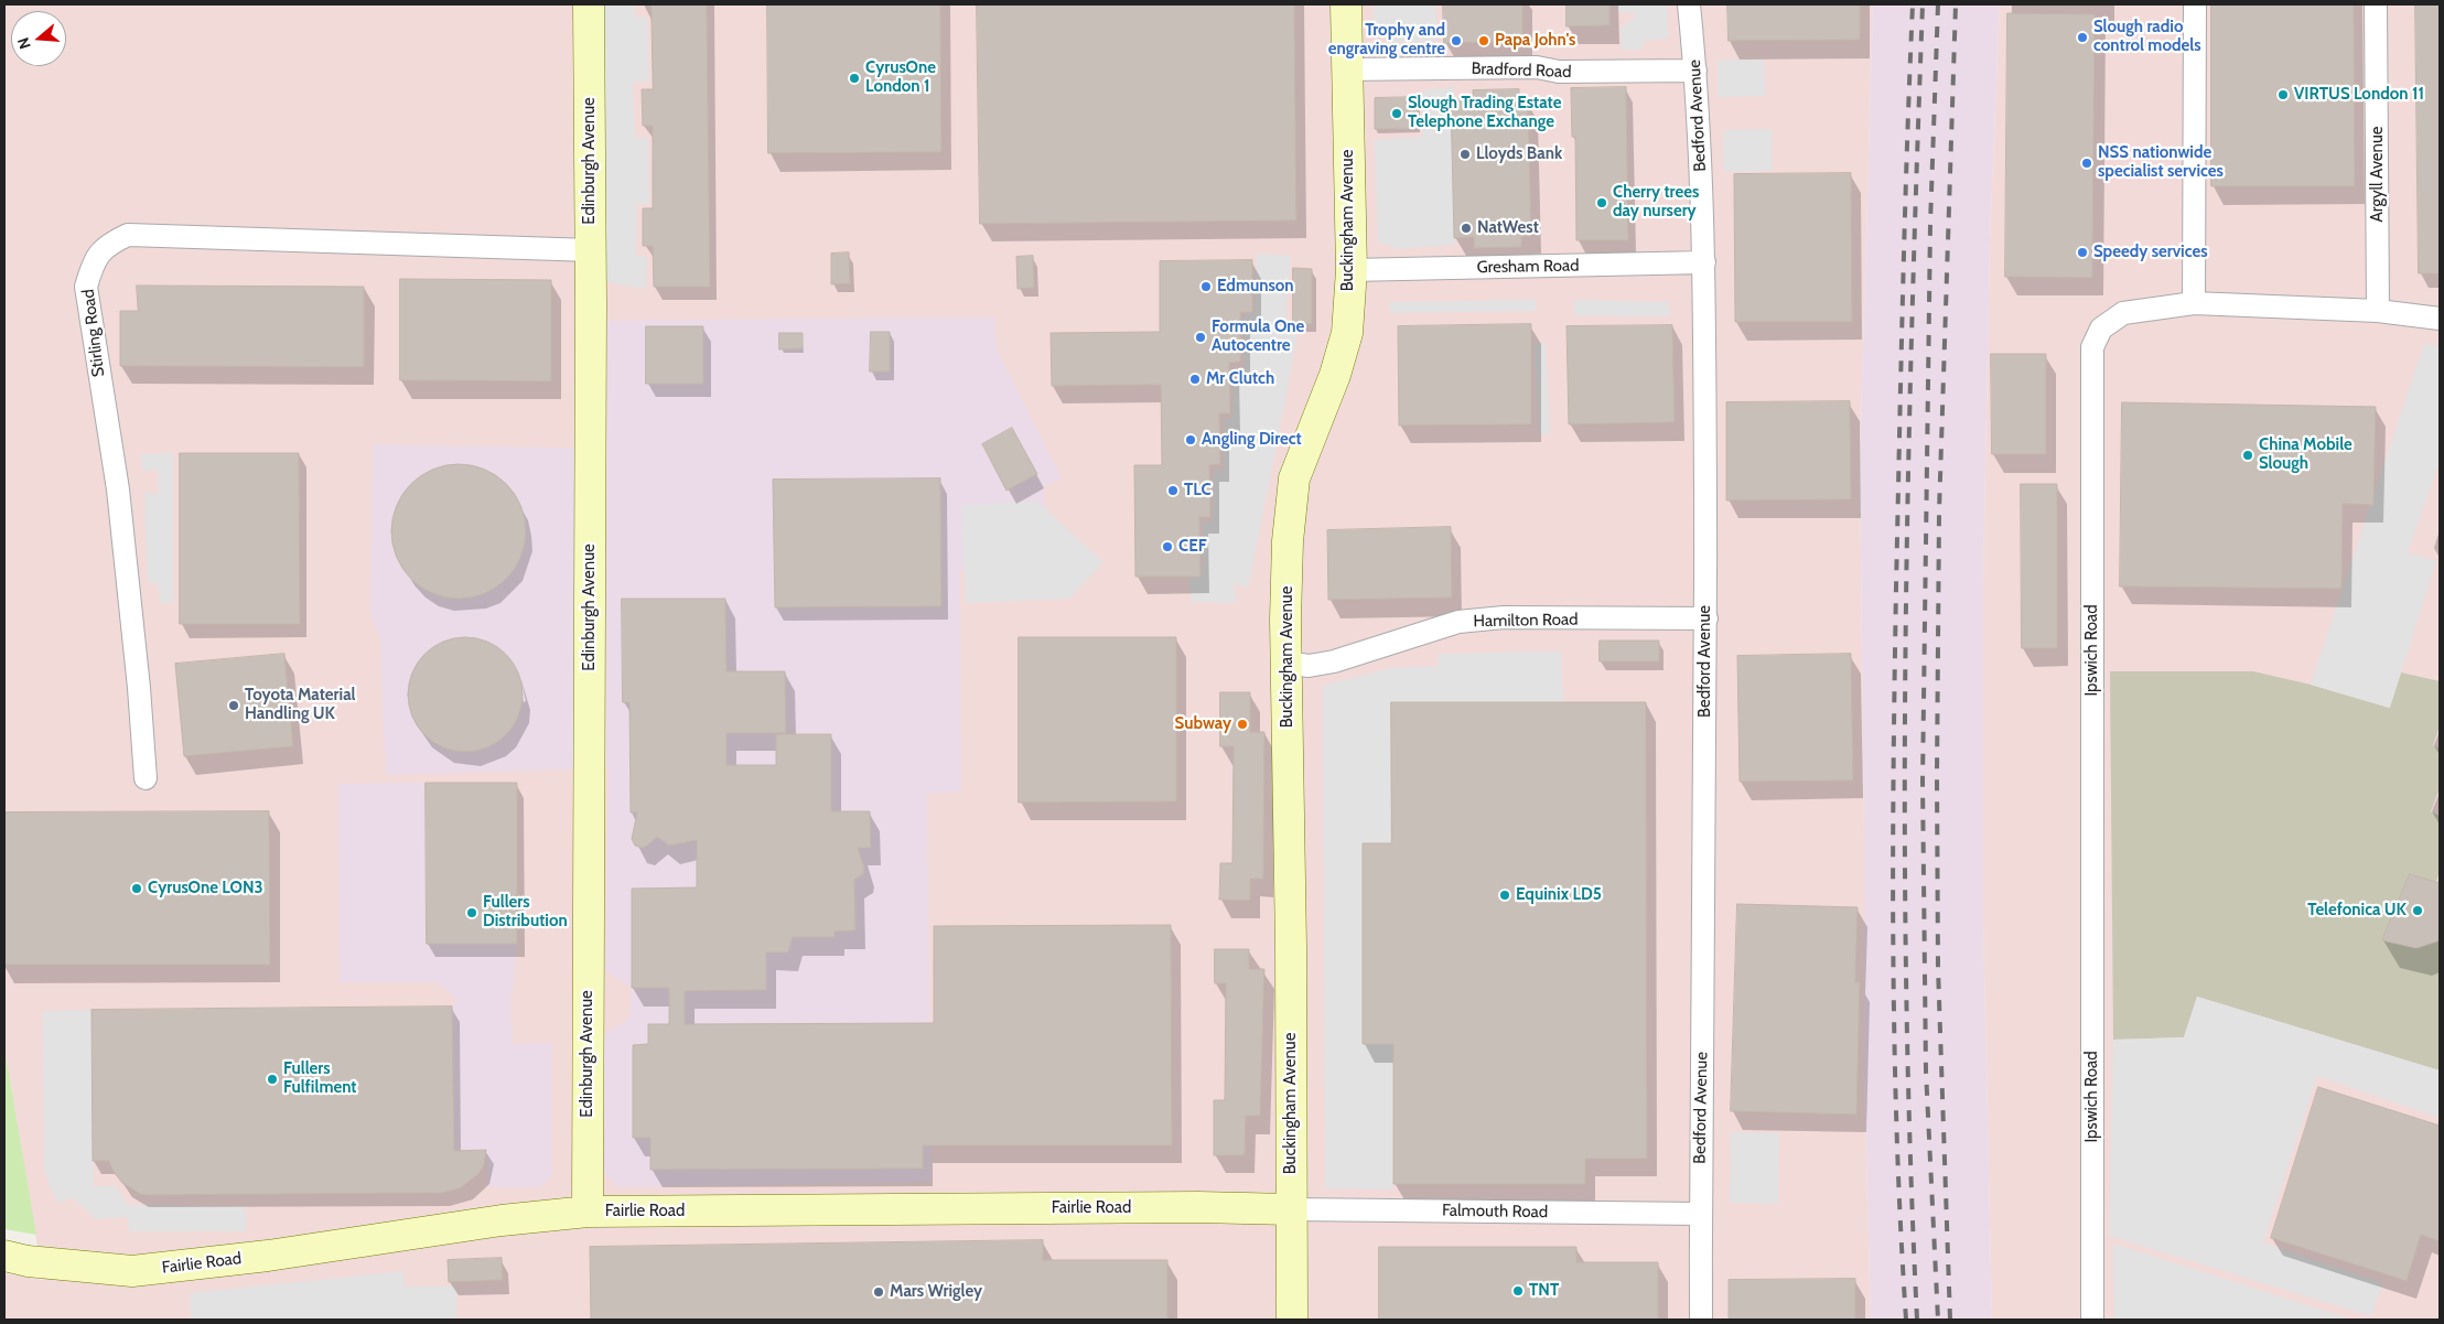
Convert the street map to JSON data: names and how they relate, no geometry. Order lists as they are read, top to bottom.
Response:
{
  "streets": {
    "street": [
      "Bradford Road",
      "Bedford Avenue",
      "Edinburgh Avenue",
      "Argyll Avenue",
      "Buckingham Avenue",
      "Gresham Road",
      "Stirling Road",
      "Hamilton Road",
      "Ipswich Road",
      "Fairlie Road",
      "Falmouth Road"
    ]
  },
  "crossings": [
    ["Bradford Road", "Bedford Avenue"],
    ["Bradford Road", "Buckingham Avenue"],
    ["Bedford Avenue", "Gresham Road"],
    ["Bedford Avenue", "Hamilton Road"],
    ["Bedford Avenue", "Falmouth Road"],
    ["Edinburgh Avenue", "Stirling Road"],
    ["Edinburgh Avenue", "Fairlie Road"],
    ["Argyll Avenue", "Ipswich Road"],
    ["Buckingham Avenue", "Gresham Road"],
    ["Buckingham Avenue", "Hamilton Road"],
    ["Buckingham Avenue", "Fairlie Road"],
    ["Buckingham Avenue", "Falmouth Road"],
    ["Fairlie Road", "Falmouth Road"]
  ],
  "places": [
    "Slough radio control models",
    "Trophy and engraving centre",
    "Papa John's",
    "CyrusOne London 1",
    "VIRTUS London 11",
    "Slough Trading Estate Telephone Exchange",
    "Lloyds Bank",
    "NSS nationwide specialist services",
    "Cherry trees day nursery",
    "NatWest",
    "Speedy services",
    "Edmunson",
    "Formula One Autocentre",
    "Mr Clutch",
    "Angling Direct",
    "China Mobile Slough",
    "TLC",
    "CEF",
    "Toyota Material Handling UK",
    "Subway",
    "CyrusOne LON3",
    "Equinix LD5",
    "Telefonica UK",
    "Fullers Distribution",
    "Fullers Fulfilment",
    "TNT",
    "Mars Wrigley"
  ],
  "north": "left"
}
